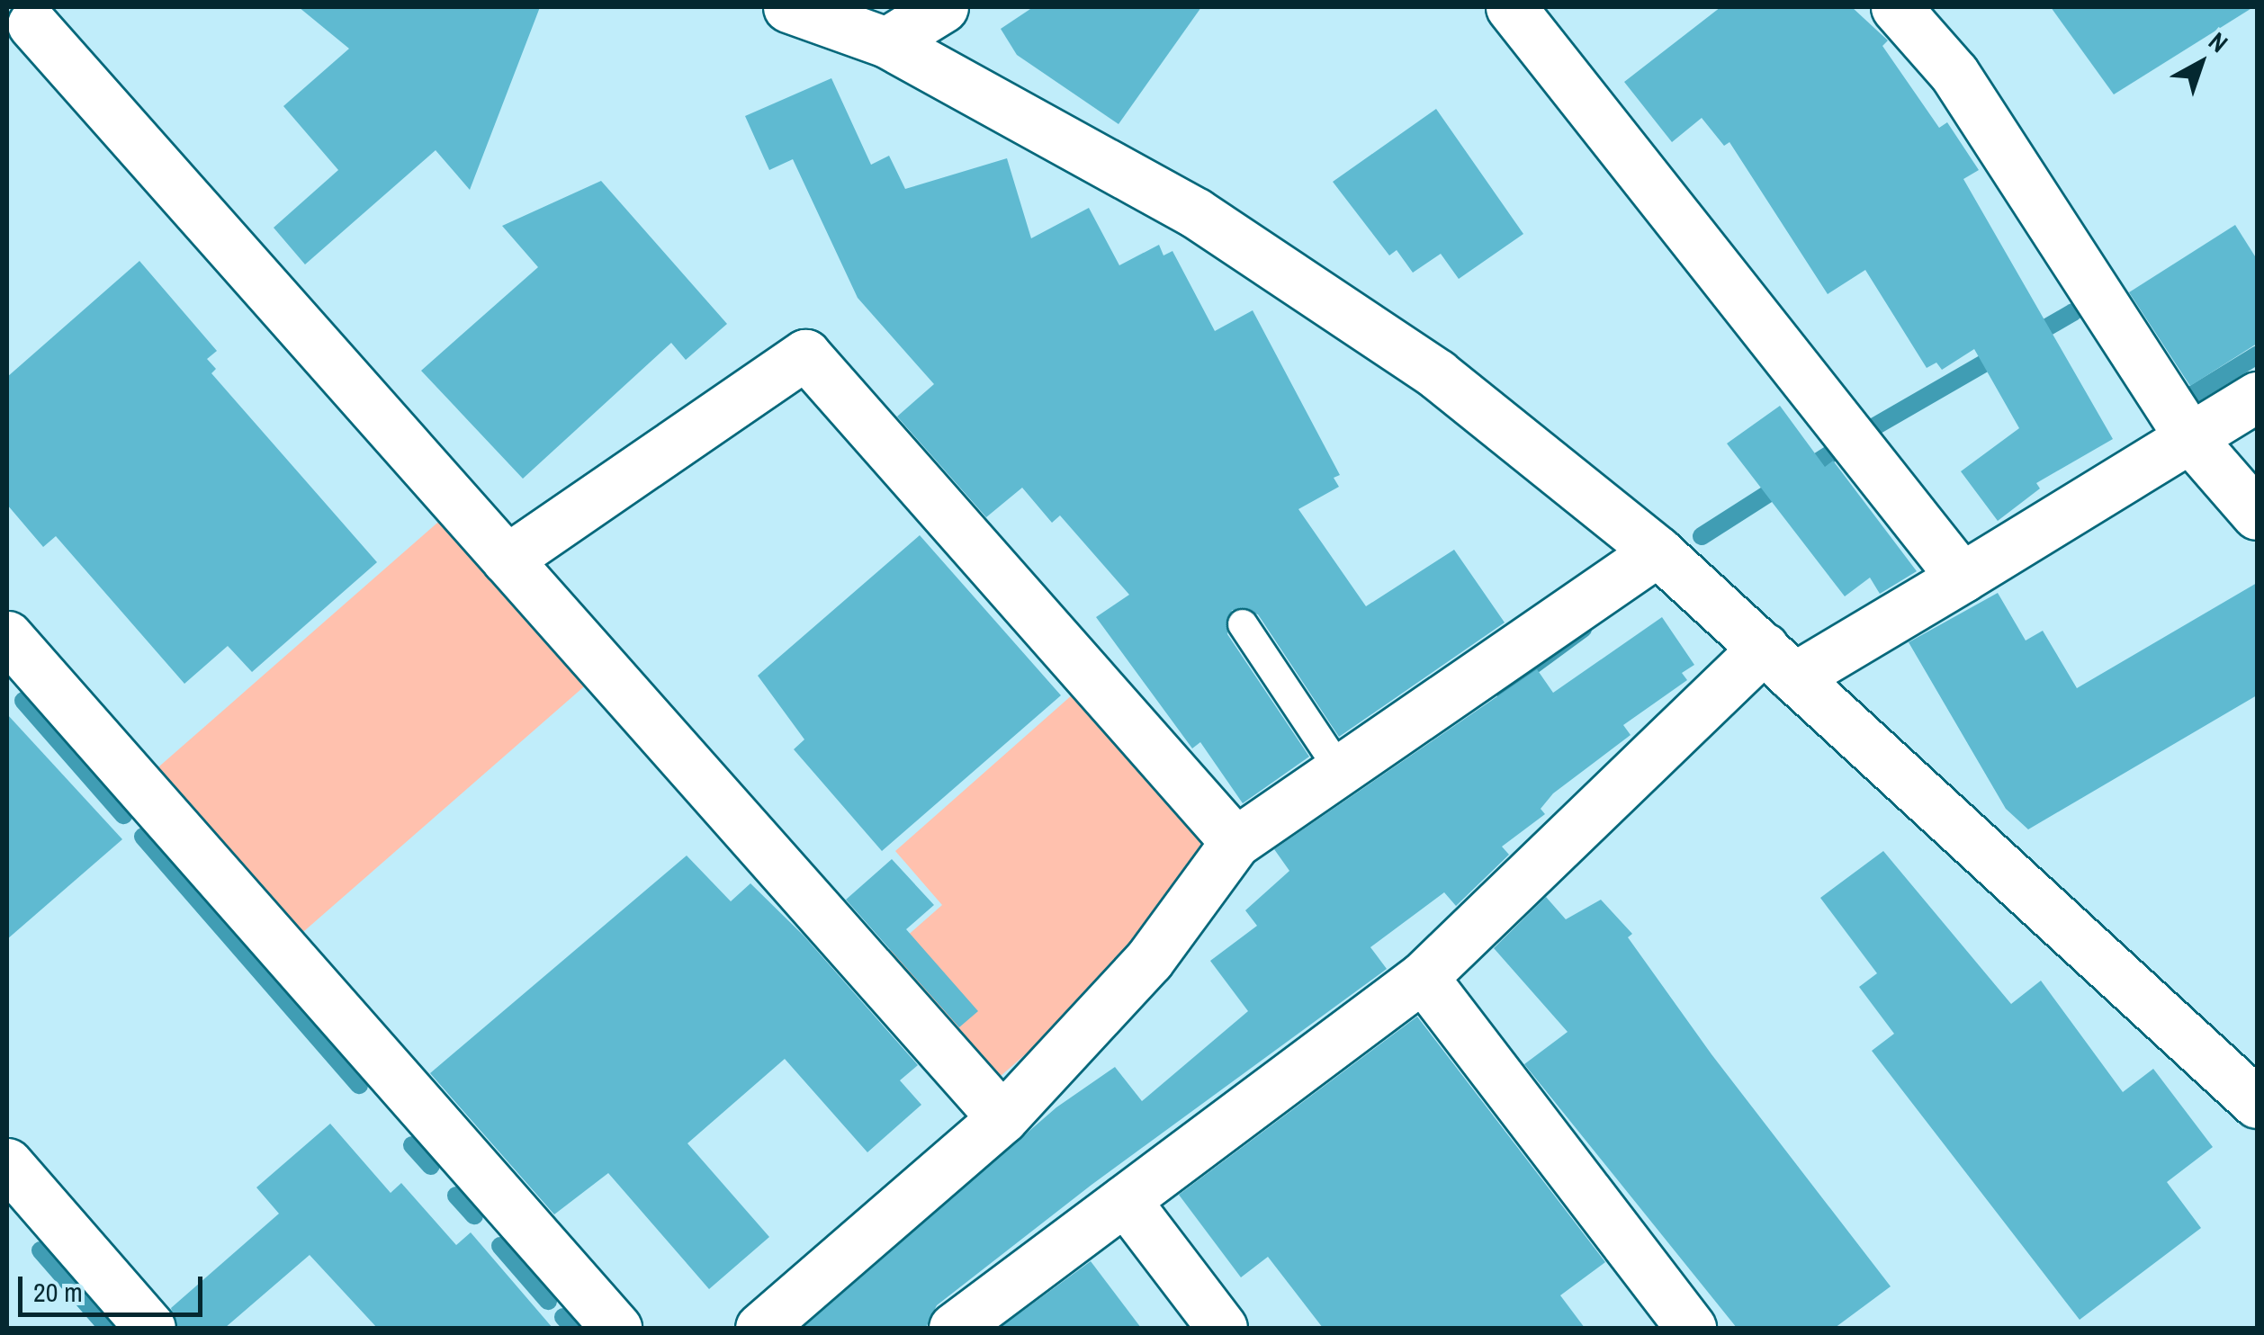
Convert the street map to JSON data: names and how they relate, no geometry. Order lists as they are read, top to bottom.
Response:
{
  "scale_bar": "20 m",
  "north": "top right"
}
